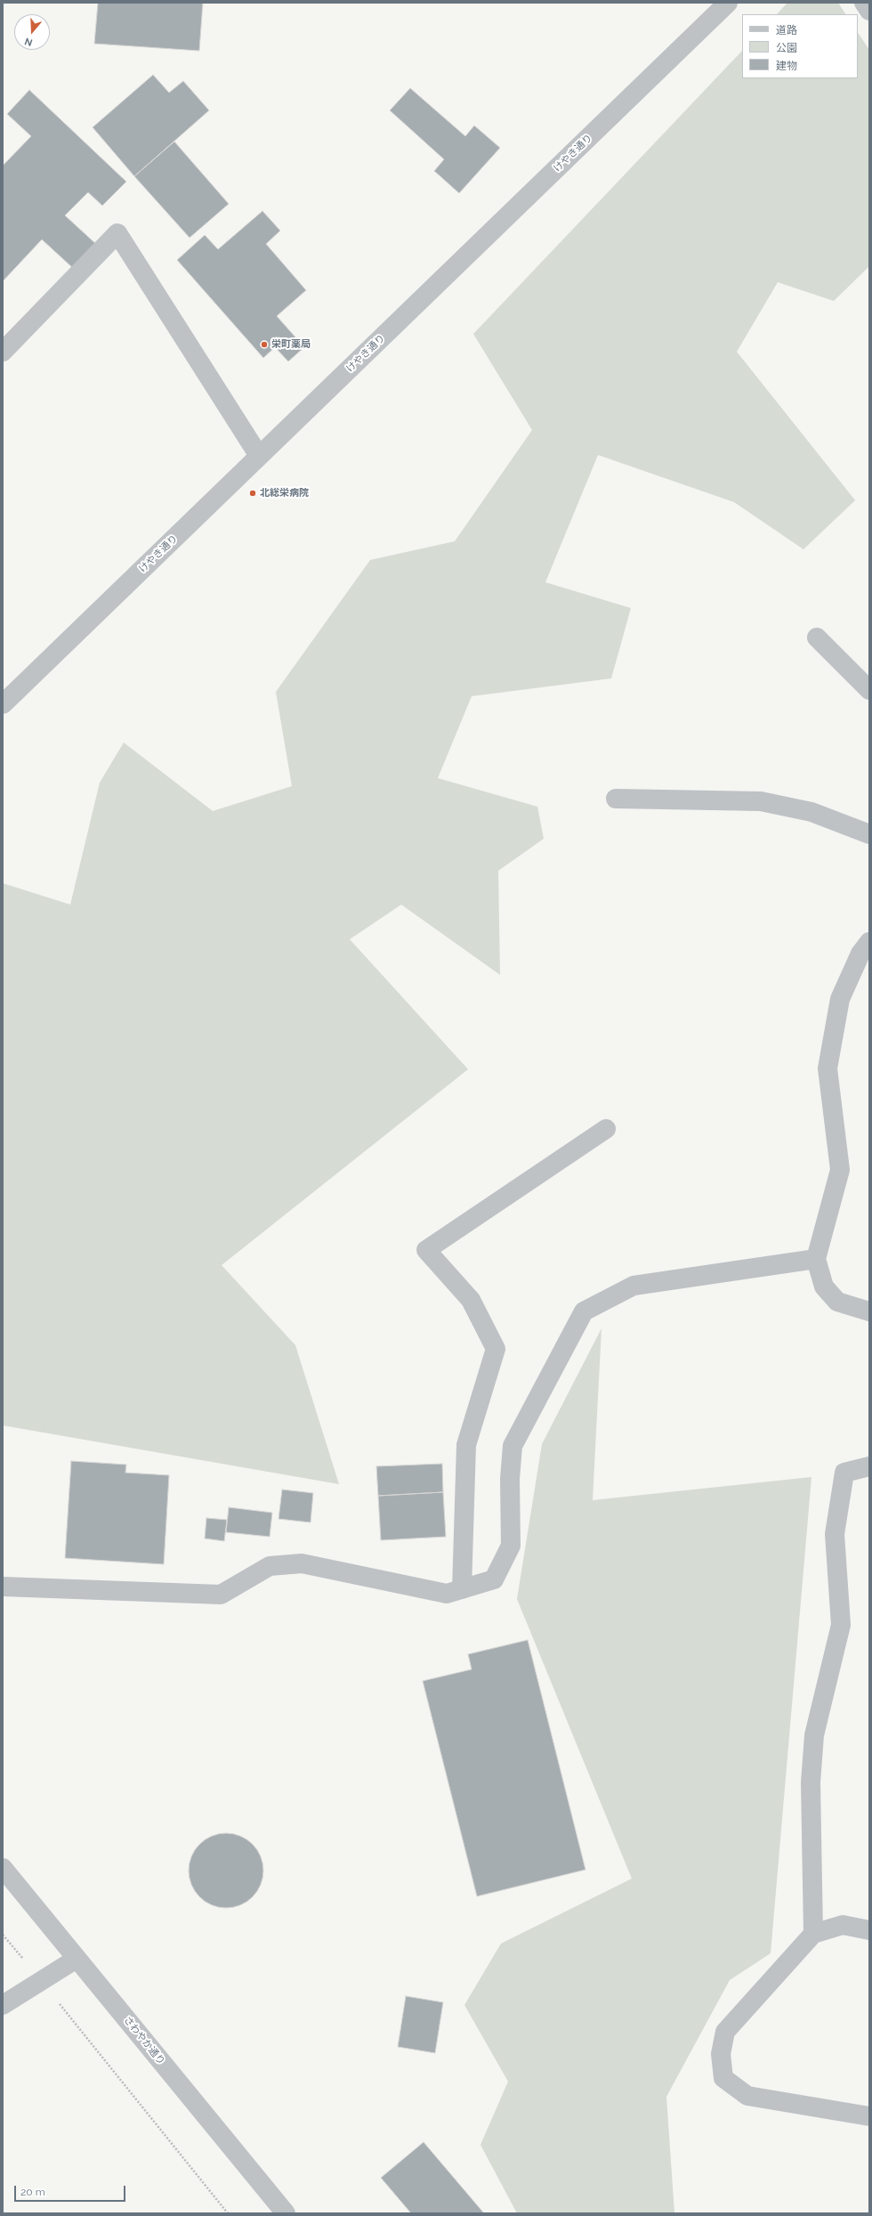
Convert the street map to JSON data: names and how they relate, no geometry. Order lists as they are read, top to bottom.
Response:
{
  "streets": {
    "street": ["けやき通り", "さわやか通り"]
  },
  "places": ["栄町薬局", "北総栄病院"],
  "legend": ["道路", "公園", "建物"],
  "scale_bar": "20 m",
  "north": "bottom"
}
